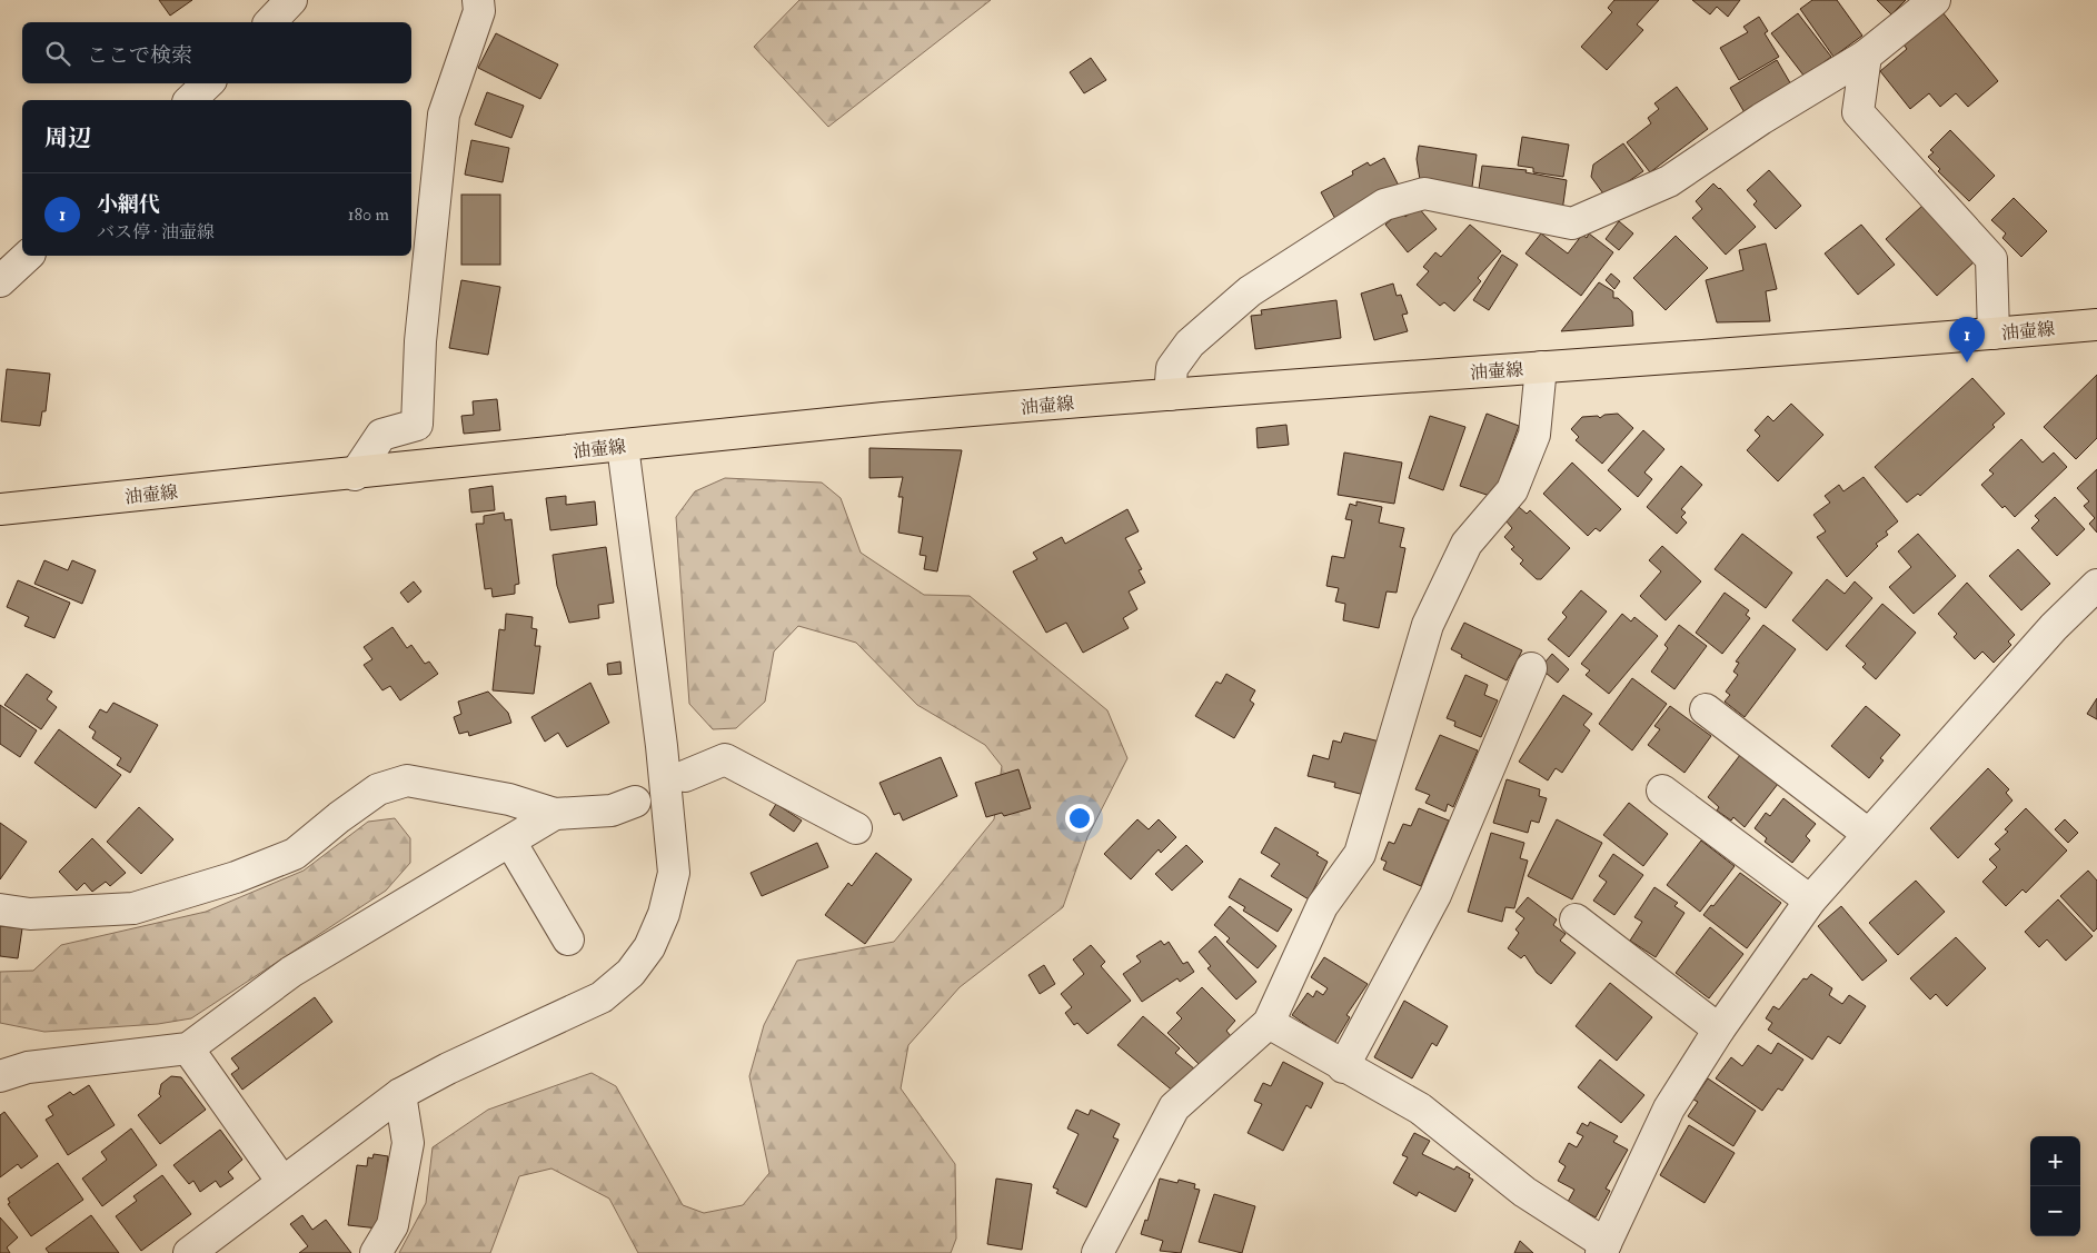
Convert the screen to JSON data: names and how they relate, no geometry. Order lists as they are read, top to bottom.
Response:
{
  "streets": {
    "main road": ["油壷線"]
  },
  "page": {
    "search": "ここで検索",
    "heading": "周辺",
    "list": [
      {
        "mark": "1",
        "name": "小網代",
        "note": "バス停 · 油壷線",
        "value": "180 m"
      }
    ],
    "pins": "1",
    "map_buttons": ["+", "−"]
  }
}
